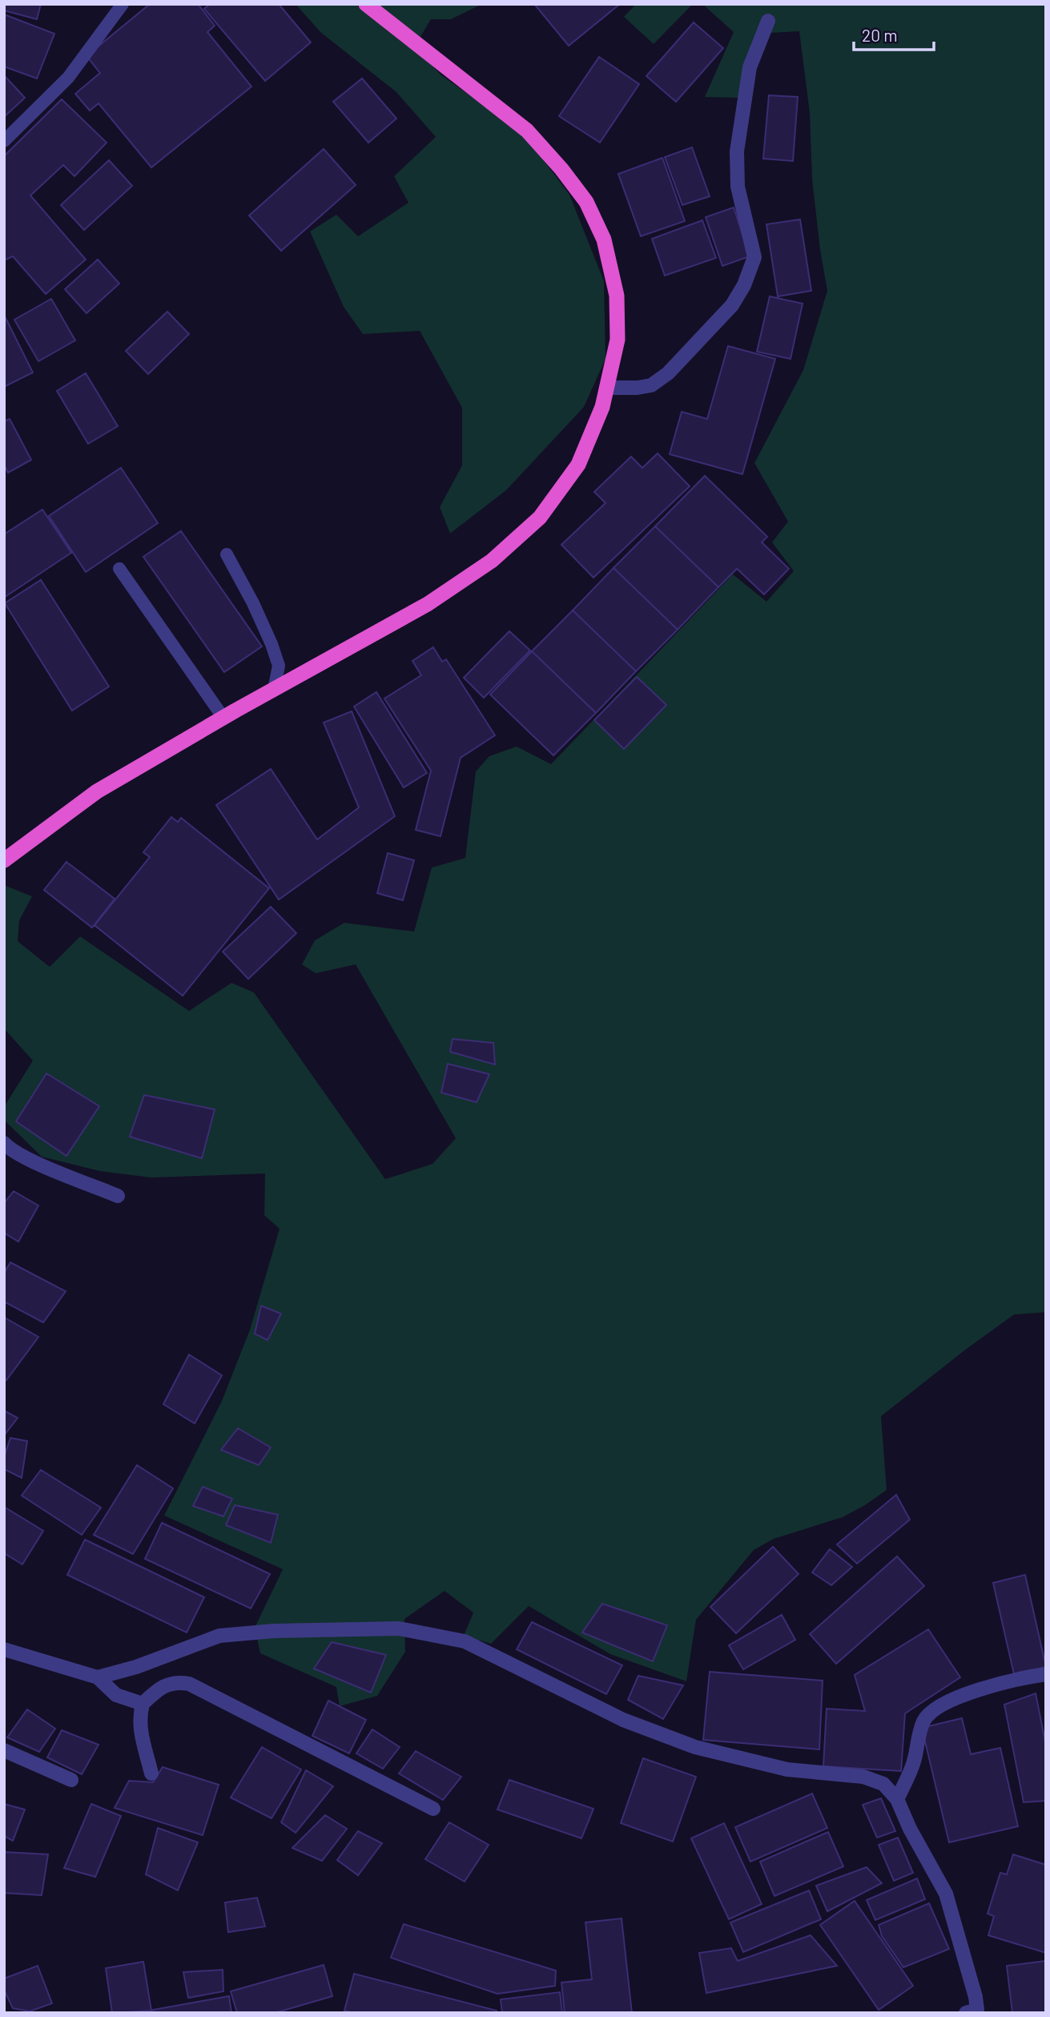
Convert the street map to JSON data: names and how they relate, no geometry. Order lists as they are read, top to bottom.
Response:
{
  "scale_bar": "20 m"
}
